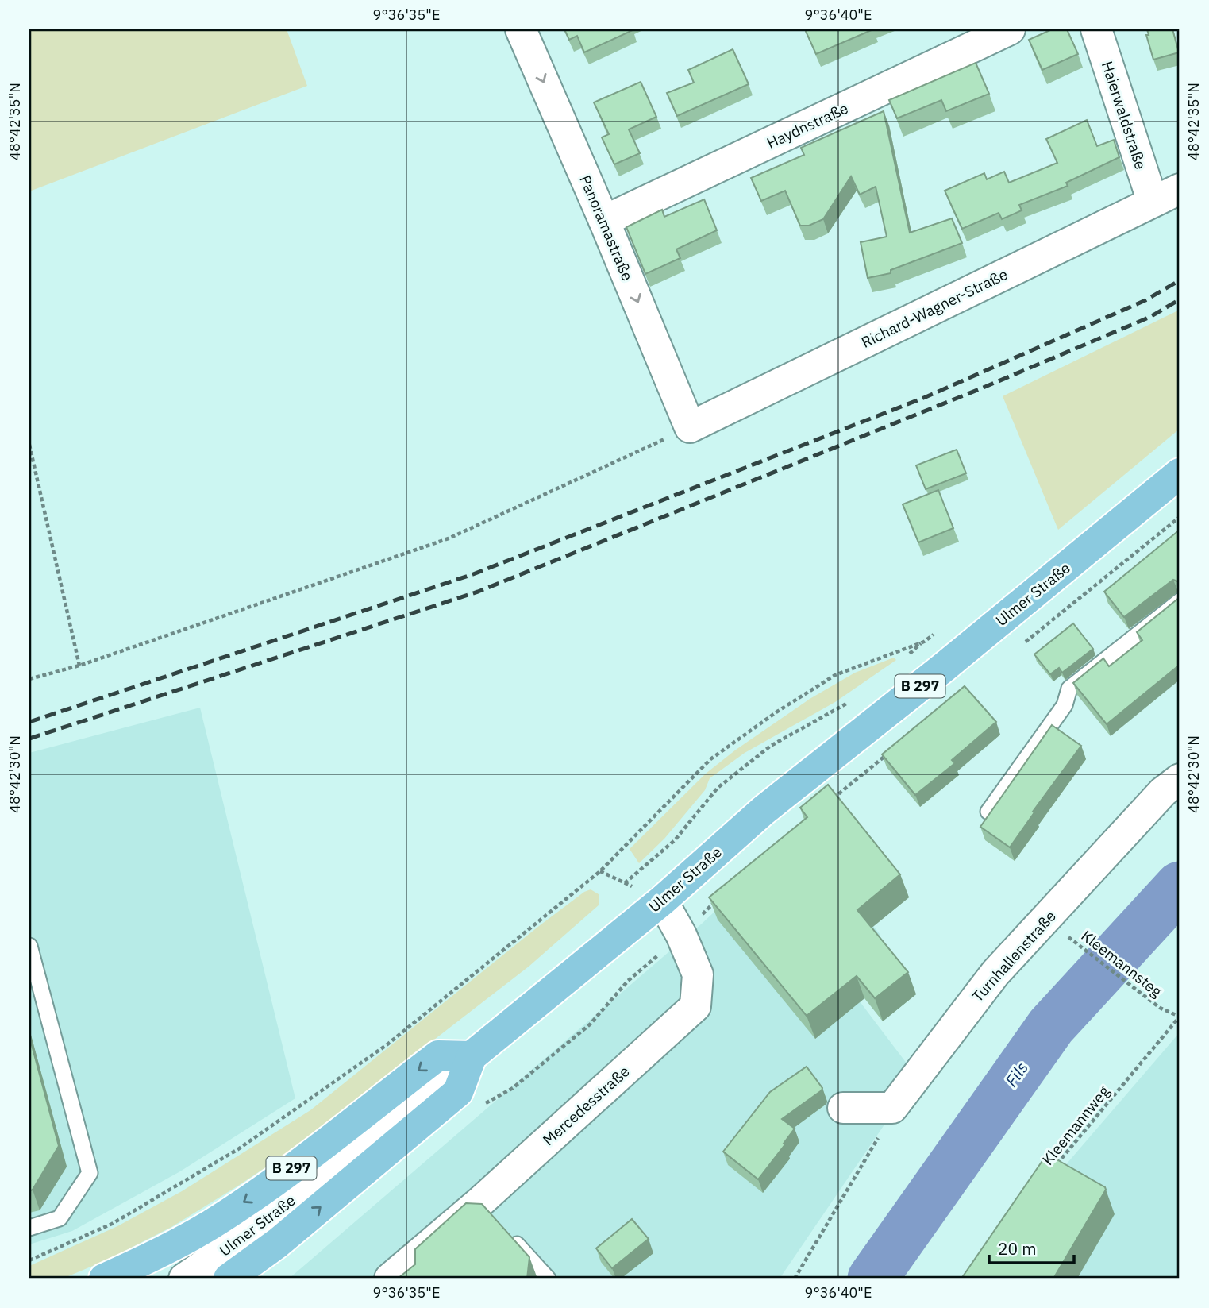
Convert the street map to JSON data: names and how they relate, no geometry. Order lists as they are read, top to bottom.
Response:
{
  "streets": {
    "main road": ["Ulmer Straße", "B 297"],
    "street": [
      "Haierwaldstraße",
      "Haydnstraße",
      "Panoramastraße",
      "Richard-Wagner-Straße",
      "Turnhallenstraße",
      "Mercedesstraße"
    ],
    "path": ["Kleemannsteg", "Kleemannweg"]
  },
  "crossings": [
    ["Haierwaldstraße", "Richard-Wagner-Straße"],
    ["Haydnstraße", "Panoramastraße"],
    ["Panoramastraße", "Richard-Wagner-Straße"],
    ["Ulmer Straße", "B 297"],
    ["Ulmer Straße", "Mercedesstraße"],
    ["Kleemannsteg", "Kleemannweg"]
  ],
  "one_way": ["Panoramastraße"],
  "water": ["Fils"],
  "scale_bar": "20 m",
  "coordinates": [
    "9°36'35\"E",
    "9°36'40\"E",
    "48°42'35\"N",
    "48°42'30\"N"
  ]
}
